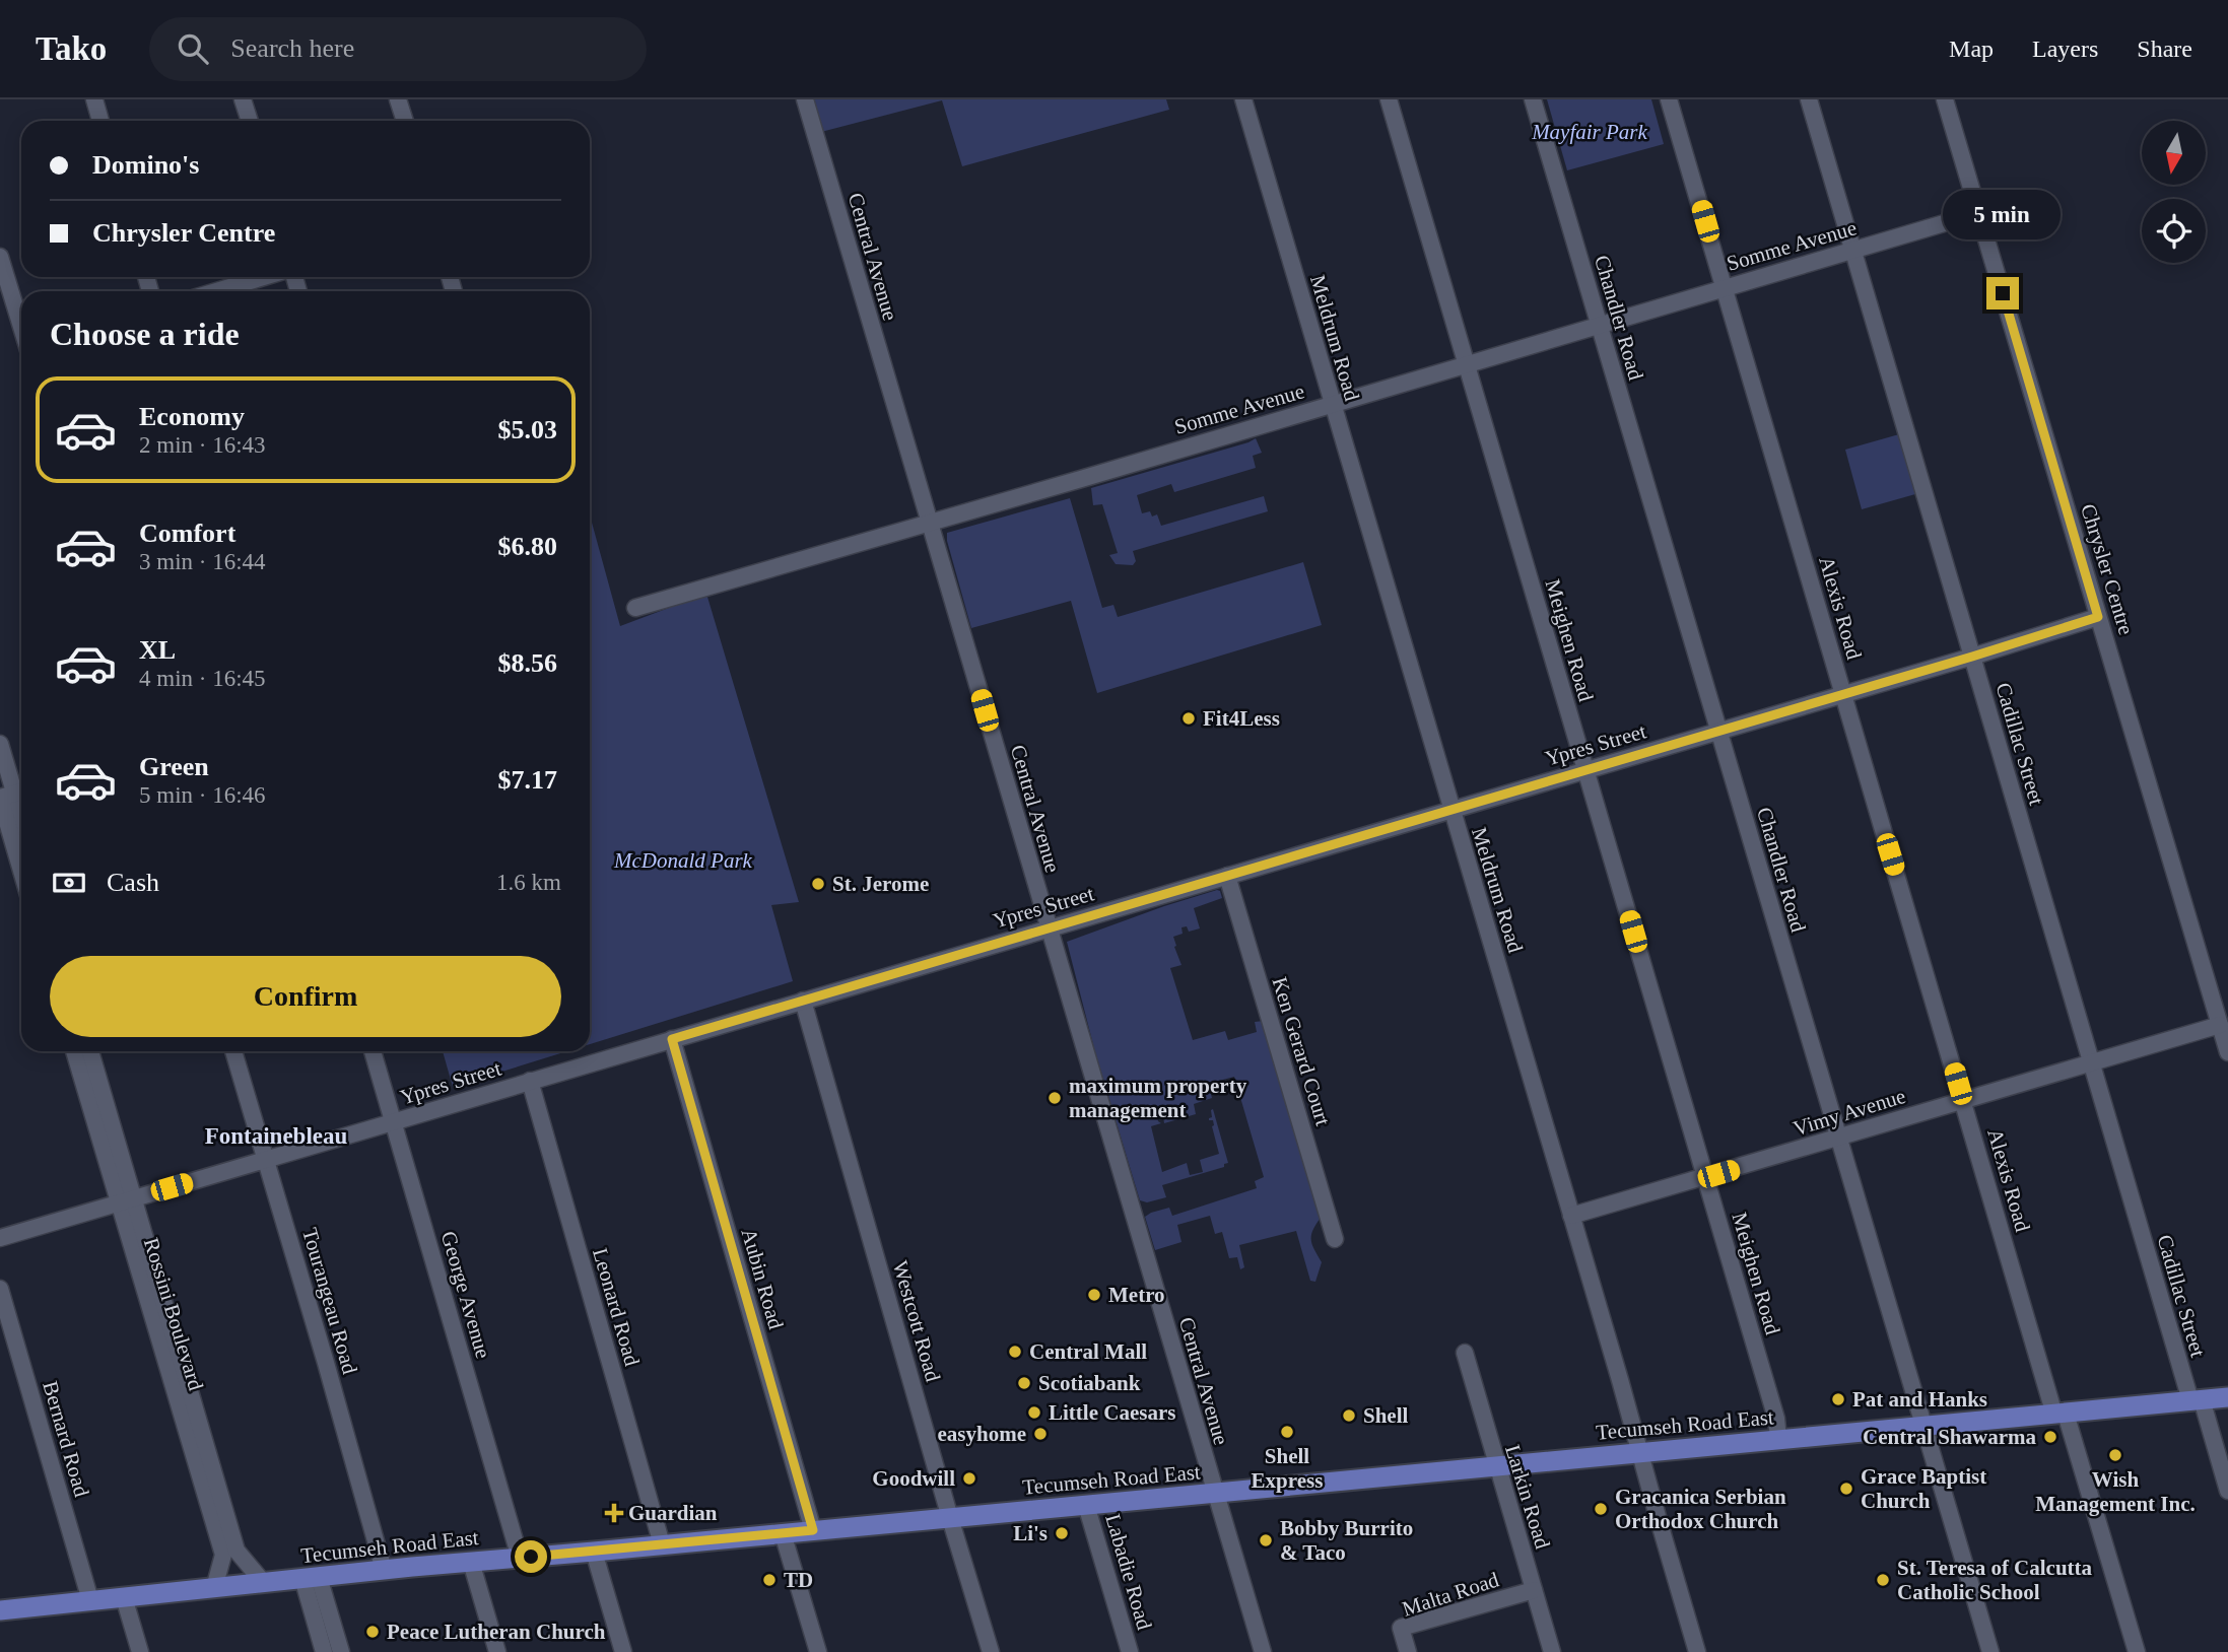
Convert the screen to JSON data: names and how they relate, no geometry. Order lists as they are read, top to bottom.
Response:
{
  "streets": {
    "main road": ["Tecumseh Road East"],
    "street": [
      "Somme Avenue",
      "Central Avenue",
      "Chandler Road",
      "Meldrum Road",
      "Chrysler Centre",
      "Alexis Road",
      "Meighen Road",
      "Cadillac Street",
      "Ypres Street",
      "Ken Gerard Court",
      "Vimy Avenue",
      "Aubin Road",
      "George Avenue",
      "Tourangeau Road",
      "Leonard Road",
      "Rossini Boulevard",
      "Westcott Road",
      "Bernard Road",
      "Larkin Road",
      "Labadie Road",
      "Malta Road"
    ]
  },
  "crossings": [
    ["Somme Avenue", "Central Avenue"],
    ["Somme Avenue", "Chandler Road"],
    ["Somme Avenue", "Meldrum Road"],
    ["Somme Avenue", "Chrysler Centre"],
    ["Somme Avenue", "Alexis Road"],
    ["Somme Avenue", "Meighen Road"],
    ["Somme Avenue", "Cadillac Street"],
    ["Central Avenue", "Ypres Street"],
    ["Central Avenue", "Tecumseh Road East"],
    ["Chandler Road", "Ypres Street"],
    ["Chandler Road", "Vimy Avenue"],
    ["Chandler Road", "Tecumseh Road East"],
    ["Meldrum Road", "Ypres Street"],
    ["Meldrum Road", "Vimy Avenue"],
    ["Meldrum Road", "Tecumseh Road East"],
    ["Chrysler Centre", "Ypres Street"],
    ["Chrysler Centre", "Vimy Avenue"],
    ["Alexis Road", "Ypres Street"],
    ["Alexis Road", "Vimy Avenue"],
    ["Alexis Road", "Tecumseh Road East"],
    ["Meighen Road", "Ypres Street"],
    ["Meighen Road", "Vimy Avenue"],
    ["Meighen Road", "Tecumseh Road East"],
    ["Cadillac Street", "Ypres Street"],
    ["Cadillac Street", "Vimy Avenue"],
    ["Cadillac Street", "Tecumseh Road East"],
    ["Ypres Street", "Ken Gerard Court"],
    ["Ypres Street", "Aubin Road"],
    ["Ypres Street", "George Avenue"],
    ["Ypres Street", "Tourangeau Road"],
    ["Ypres Street", "Leonard Road"],
    ["Ypres Street", "Rossini Boulevard"],
    ["Ypres Street", "Westcott Road"],
    ["Aubin Road", "Tecumseh Road East"],
    ["George Avenue", "Tecumseh Road East"],
    ["Tourangeau Road", "Tecumseh Road East"],
    ["Leonard Road", "Tecumseh Road East"],
    ["Rossini Boulevard", "Tecumseh Road East"],
    ["Westcott Road", "Tecumseh Road East"],
    ["Tecumseh Road East", "Bernard Road"],
    ["Tecumseh Road East", "Larkin Road"],
    ["Tecumseh Road East", "Labadie Road"],
    ["Larkin Road", "Malta Road"]
  ],
  "districts": ["Fontainebleau"],
  "parks": ["Mayfair Park", "McDonald Park"],
  "places": {
    "other": [
      "Fit4Less",
      "St. Jerome",
      "maximum property management",
      "Metro",
      "Central Mall",
      "Scotiabank",
      "Pat and Hanks",
      "Little Caesars",
      "Shell",
      "Shell Express",
      "easyhome",
      "Central Shawarma",
      "Wish Management Inc.",
      "Goodwill",
      "Grace Baptist Church",
      "Gracanica Serbian Orthodox Church",
      "Li's",
      "Bobby Burrito & Taco",
      "TD",
      "St. Teresa of Calcutta Catholic School",
      "Peace Lutheran Church"
    ],
    "health": ["Guardian"]
  },
  "north": "bottom",
  "page": {
    "header": "Tako",
    "search": "Search here",
    "nav": ["Map", "Layers", "Share"],
    "banner": ["Domino's", "Chrysler Centre"],
    "bubble": "5 min",
    "heading": "Choose a ride",
    "list": [
      {
        "name": "Economy",
        "note": "2 min · 16:43",
        "value": "$5.03"
      },
      {
        "name": "Comfort",
        "note": "3 min · 16:44",
        "value": "$6.80"
      },
      {
        "name": "XL",
        "note": "4 min · 16:45",
        "value": "$8.56"
      },
      {
        "name": "Green",
        "note": "5 min · 16:46",
        "value": "$7.17"
      }
    ],
    "pay": ["Cash", "1.6 km"],
    "buttons": "Confirm"
  }
}
